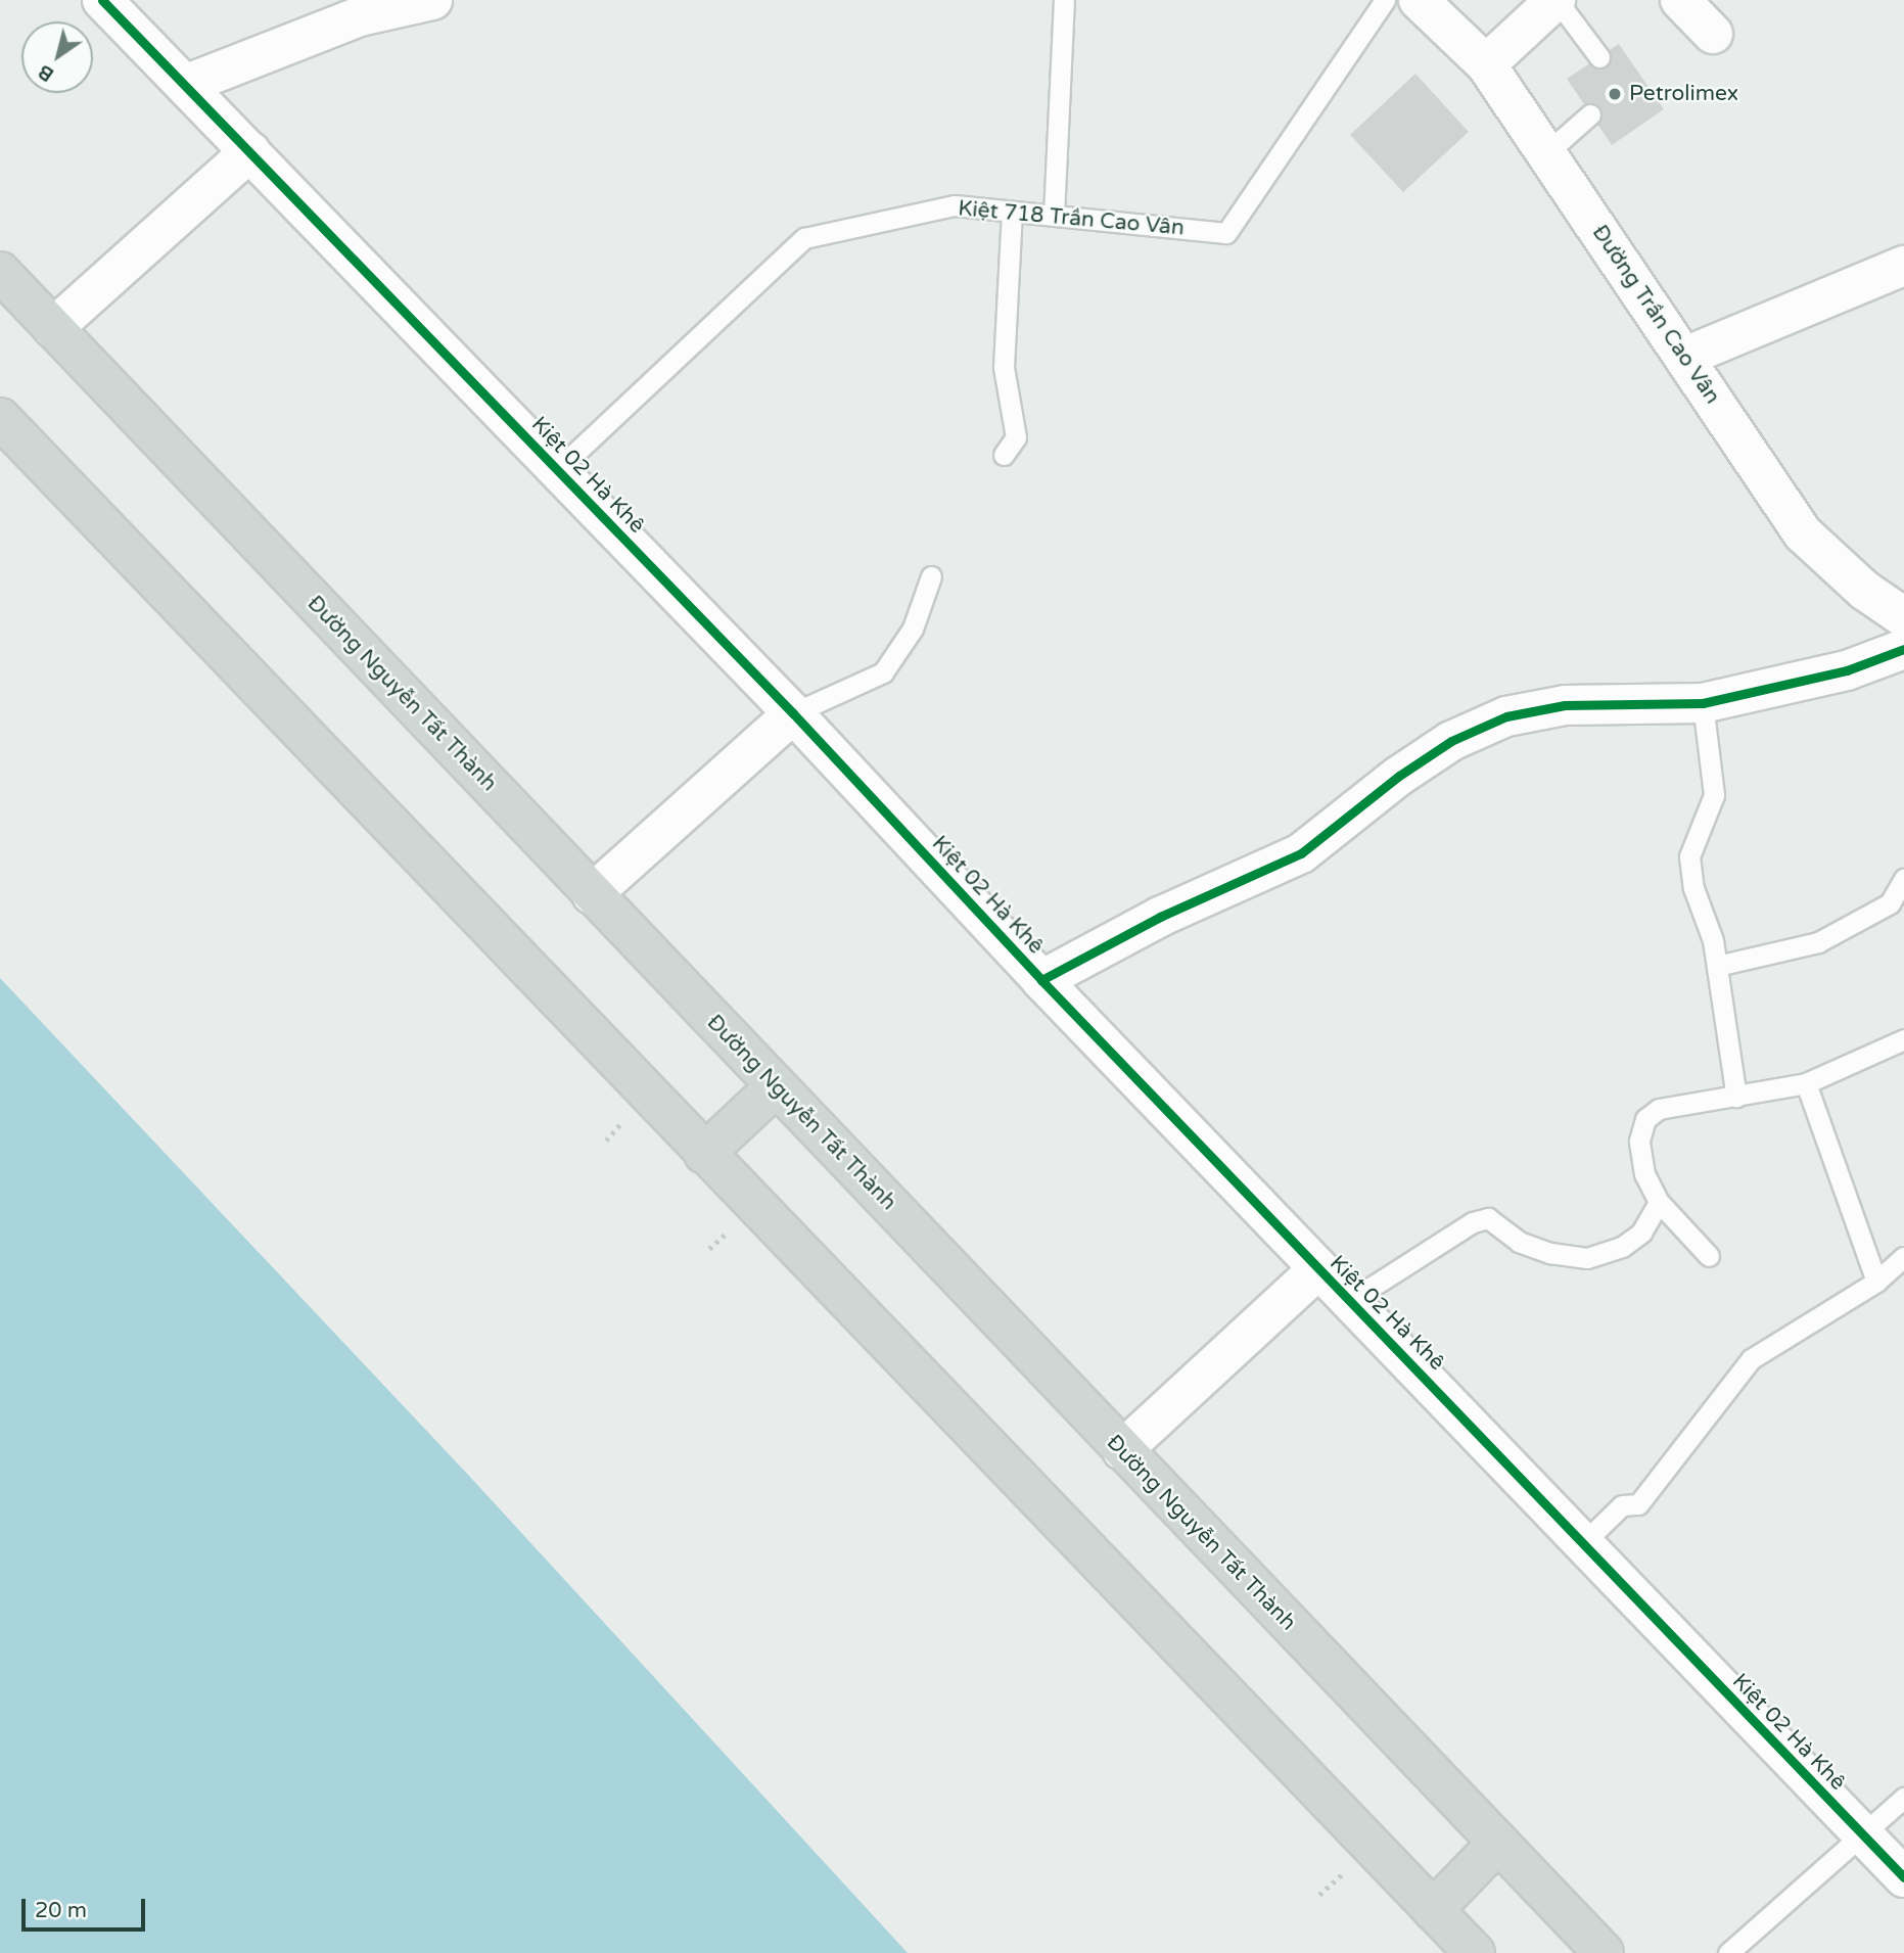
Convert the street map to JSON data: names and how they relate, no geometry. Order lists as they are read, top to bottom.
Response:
{
  "streets": {
    "main road": ["Đường Nguyễn Tất Thành"],
    "street": ["Đường Trần Cao Vân", "Kiệt 02 Hà Khê"],
    "lane": ["Kiệt 718 Trần Cao Vân"]
  },
  "crossings": [
    ["Kiệt 718 Trần Cao Vân", "Kiệt 02 Hà Khê"],
    ["Kiệt 02 Hà Khê", "Đường Nguyễn Tất Thành"]
  ],
  "places": ["Petrolimex"],
  "scale_bar": "20 m",
  "north": "bottom left"
}
